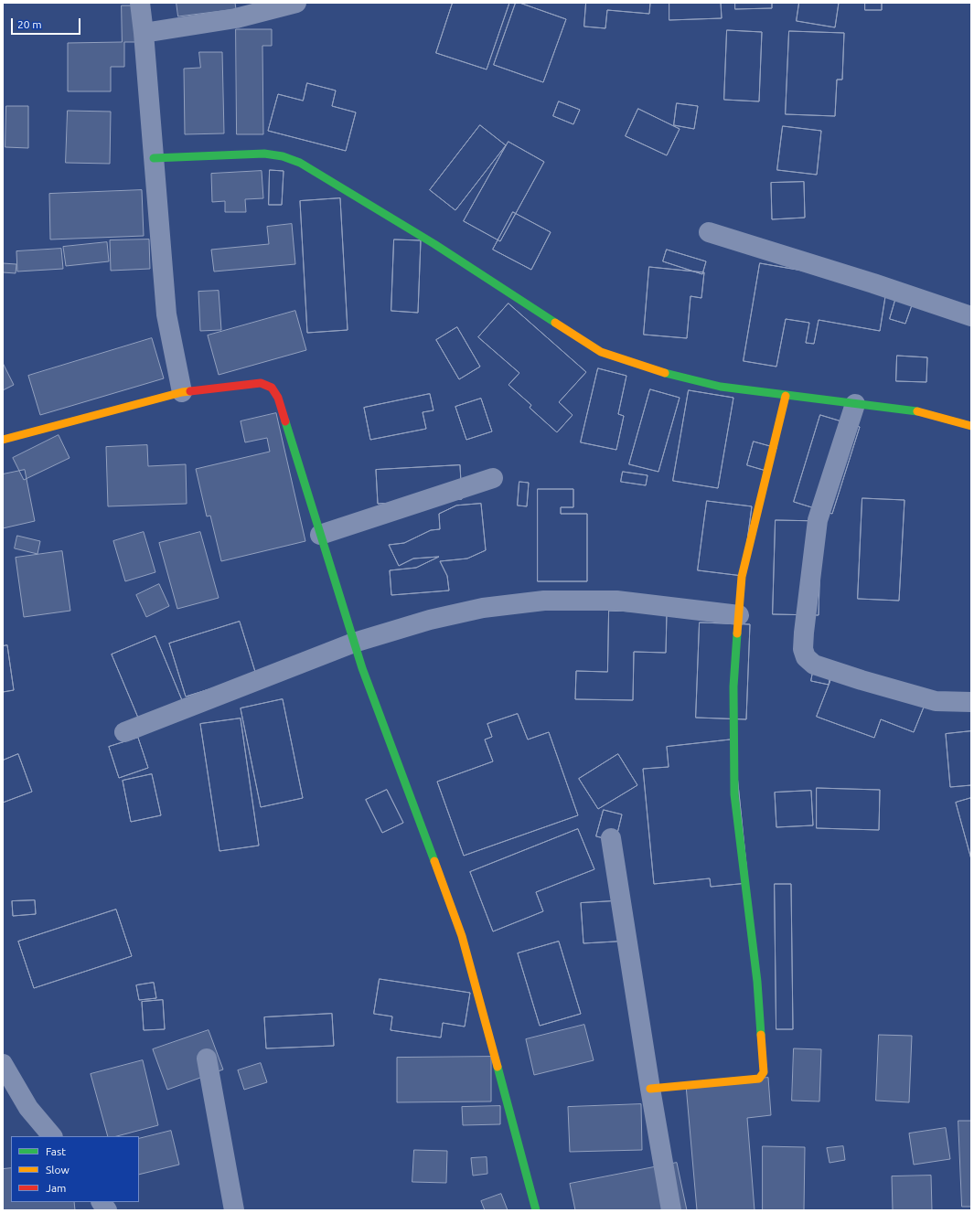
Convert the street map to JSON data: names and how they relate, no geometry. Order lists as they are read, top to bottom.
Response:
{
  "legend": ["Fast", "Slow", "Jam"],
  "scale_bar": "20 m"
}
